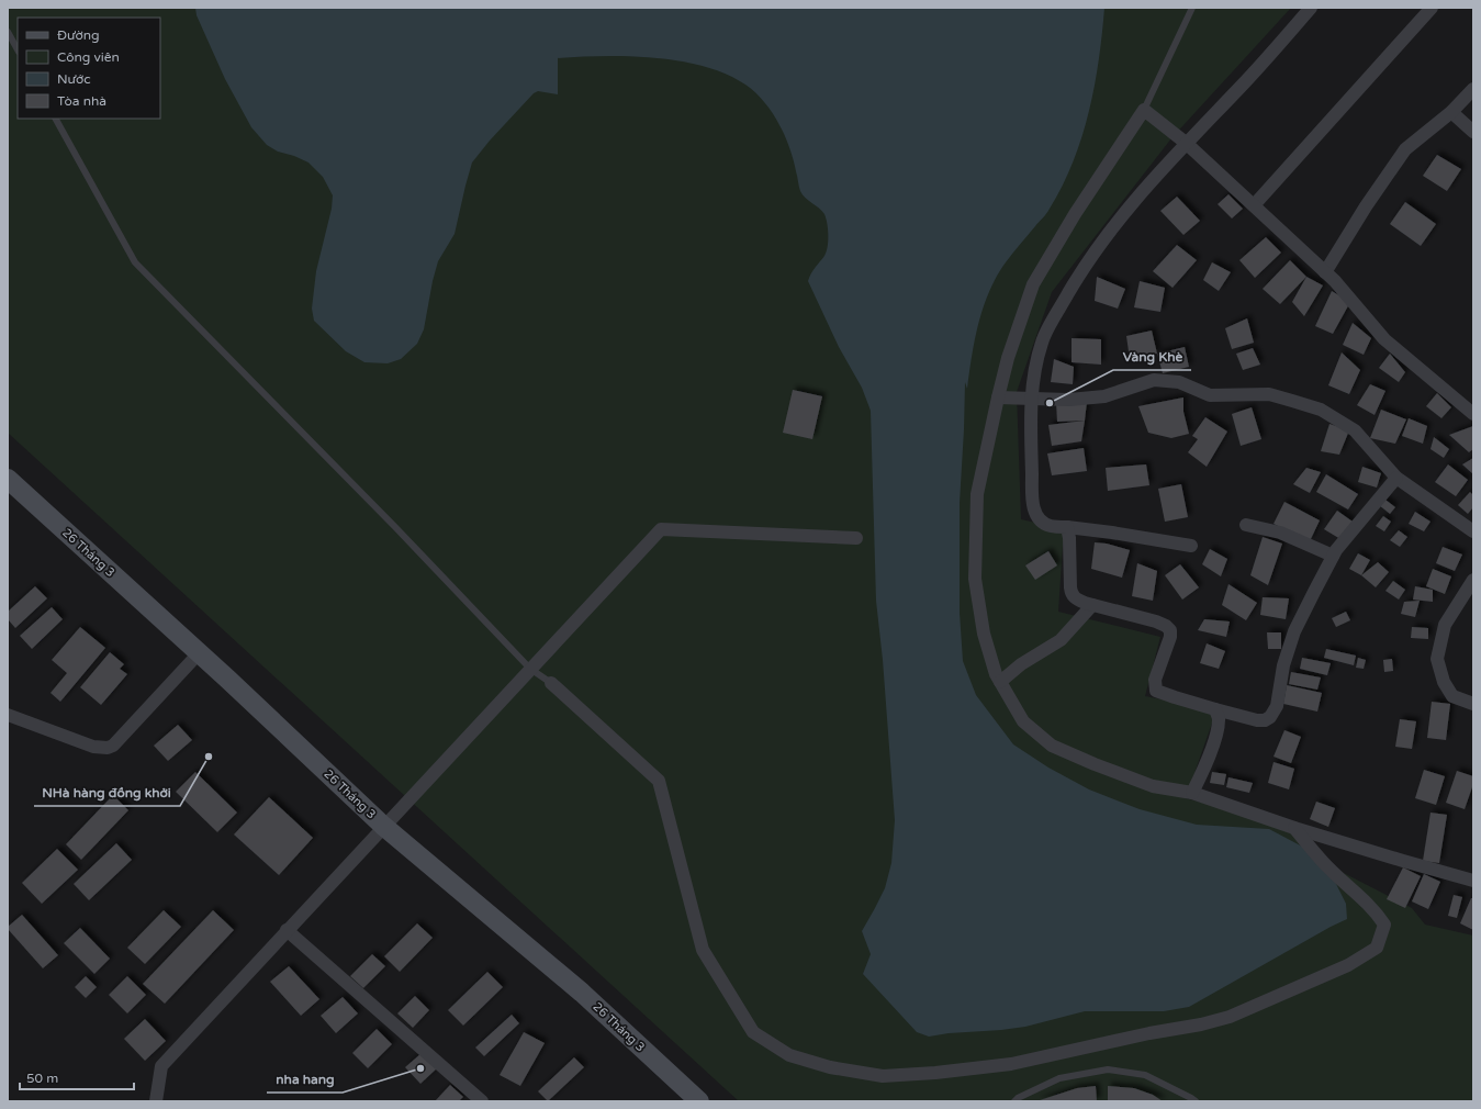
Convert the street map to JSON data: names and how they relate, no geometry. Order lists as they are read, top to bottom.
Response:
{
  "streets": {
    "street": ["26 Tháng 3"]
  },
  "places": ["Vàng Khè", "NHà hàng đồng khởi", "nha hang"],
  "legend": [
    "Đường",
    "Công viên",
    "Nước",
    "Tòa nhà"
  ],
  "scale_bar": "50 m"
}
